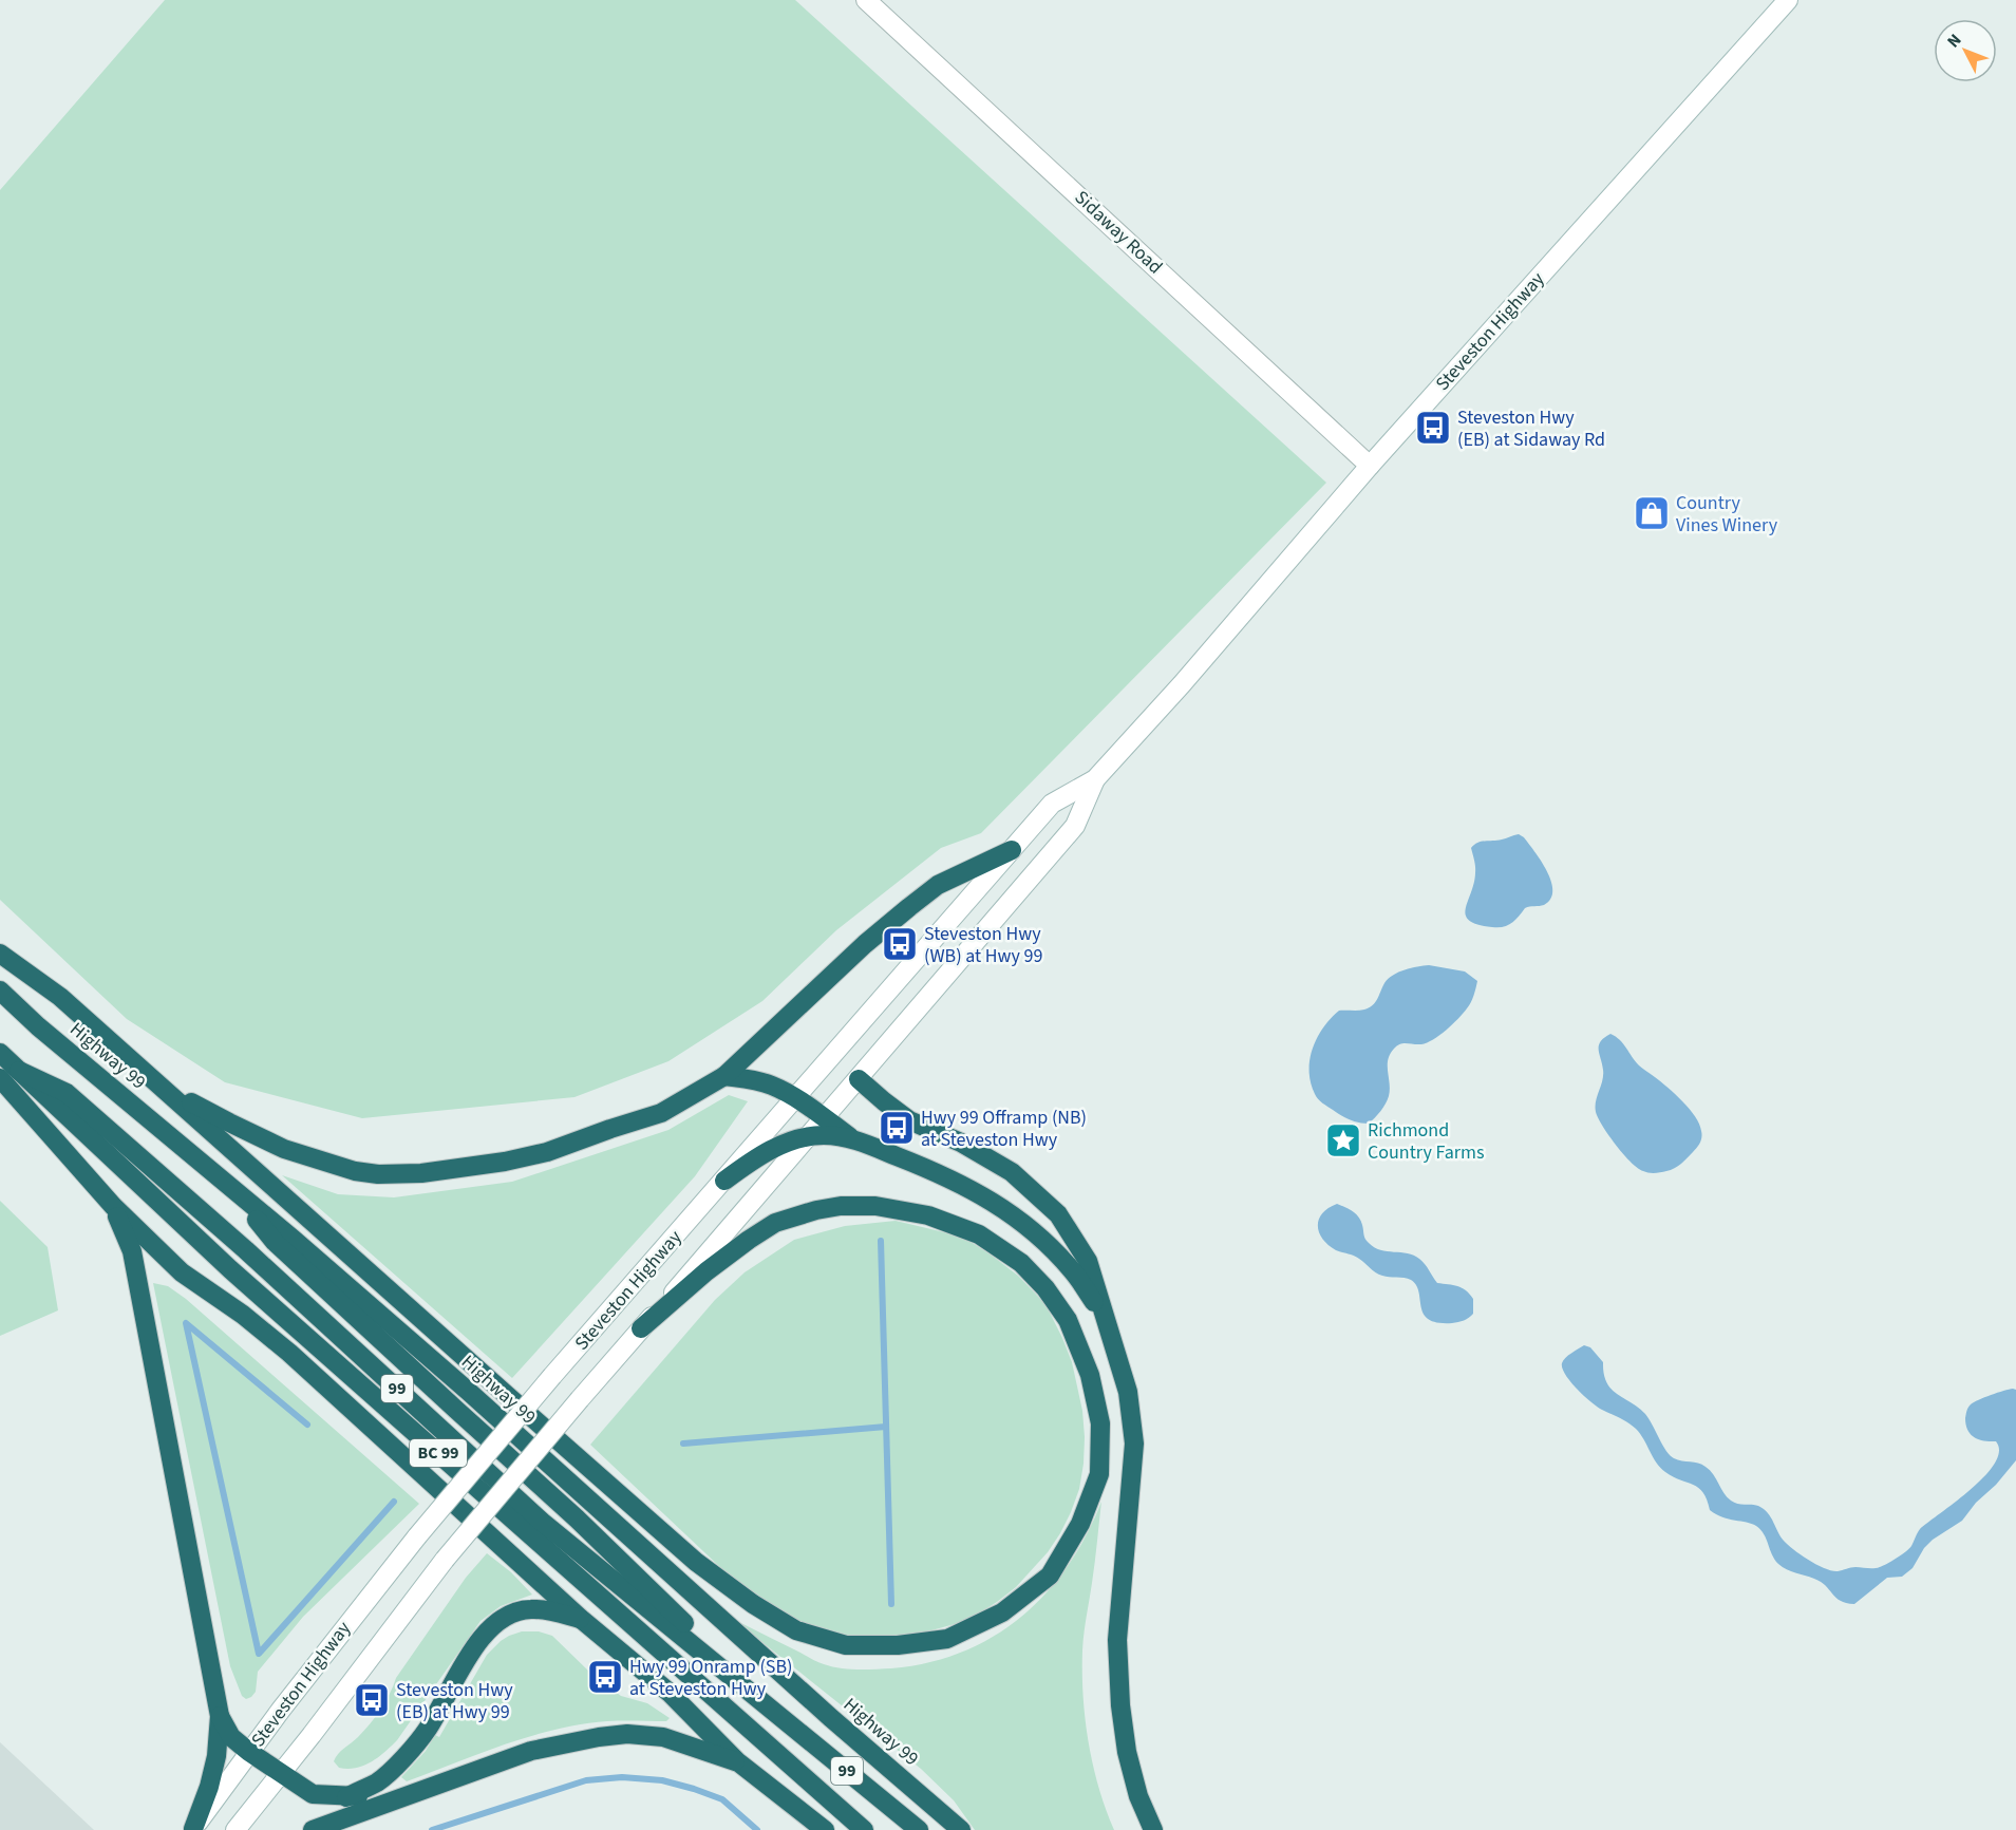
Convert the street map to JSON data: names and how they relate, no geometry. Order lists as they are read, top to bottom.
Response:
{
  "streets": {
    "highway": ["Highway 99", "99", "BC 99"],
    "main road": ["Sidaway Road", "Steveston Highway"]
  },
  "crossings": [
    ["Sidaway Road", "Steveston Highway"],
    ["Highway 99", "99"],
    ["99", "BC 99"]
  ],
  "places": {
    "bus stop": [
      "Steveston Hwy (EB) at Sidaway Rd",
      "Steveston Hwy (WB) at Hwy 99",
      "Hwy 99 Offramp (NB) at Steveston Hwy",
      "Hwy 99 Onramp (SB) at Steveston Hwy",
      "Steveston Hwy (EB) at Hwy 99"
    ],
    "shop": ["Country Vines Winery"],
    "place": ["Richmond Country Farms"]
  },
  "north": "top left"
}
